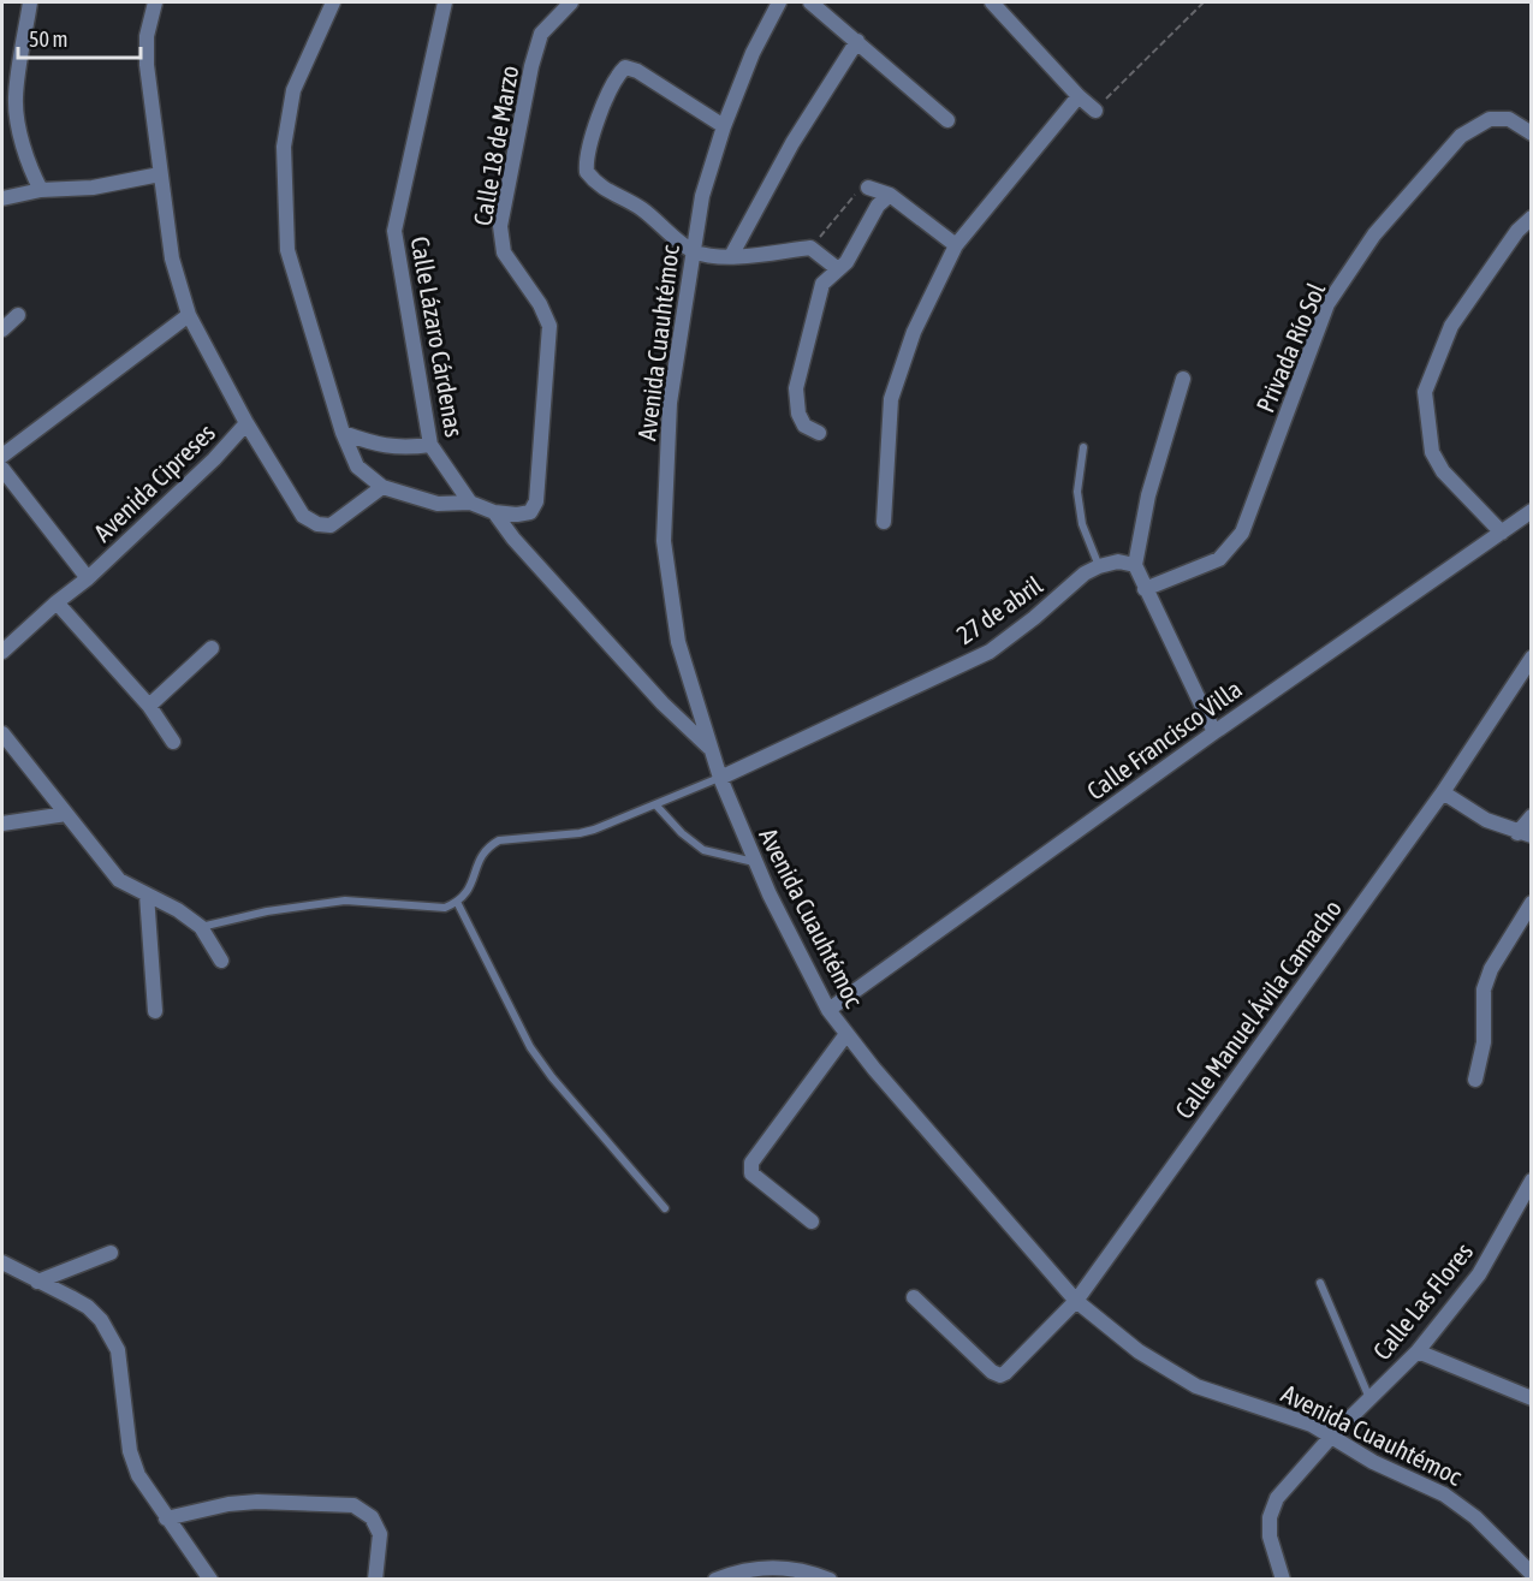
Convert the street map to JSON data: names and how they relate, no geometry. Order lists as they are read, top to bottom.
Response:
{
  "streets": {
    "street": [
      "Calle 18 de Marzo",
      "Calle Lázaro Cárdenas",
      "Avenida Cuauhtémoc",
      "Privada Río Sol",
      "Avenida Cipreses",
      "27 de abril",
      "Calle Francisco Villa",
      "Calle Manuel Ávila Camacho",
      "Calle Las Flores"
    ]
  },
  "crossings": [
    ["Avenida Cuauhtémoc", "27 de abril"],
    ["Avenida Cuauhtémoc", "Calle Francisco Villa"],
    ["Avenida Cuauhtémoc", "Calle Manuel Ávila Camacho"],
    ["Avenida Cuauhtémoc", "Calle Las Flores"]
  ],
  "scale_bar": "50 m"
}
